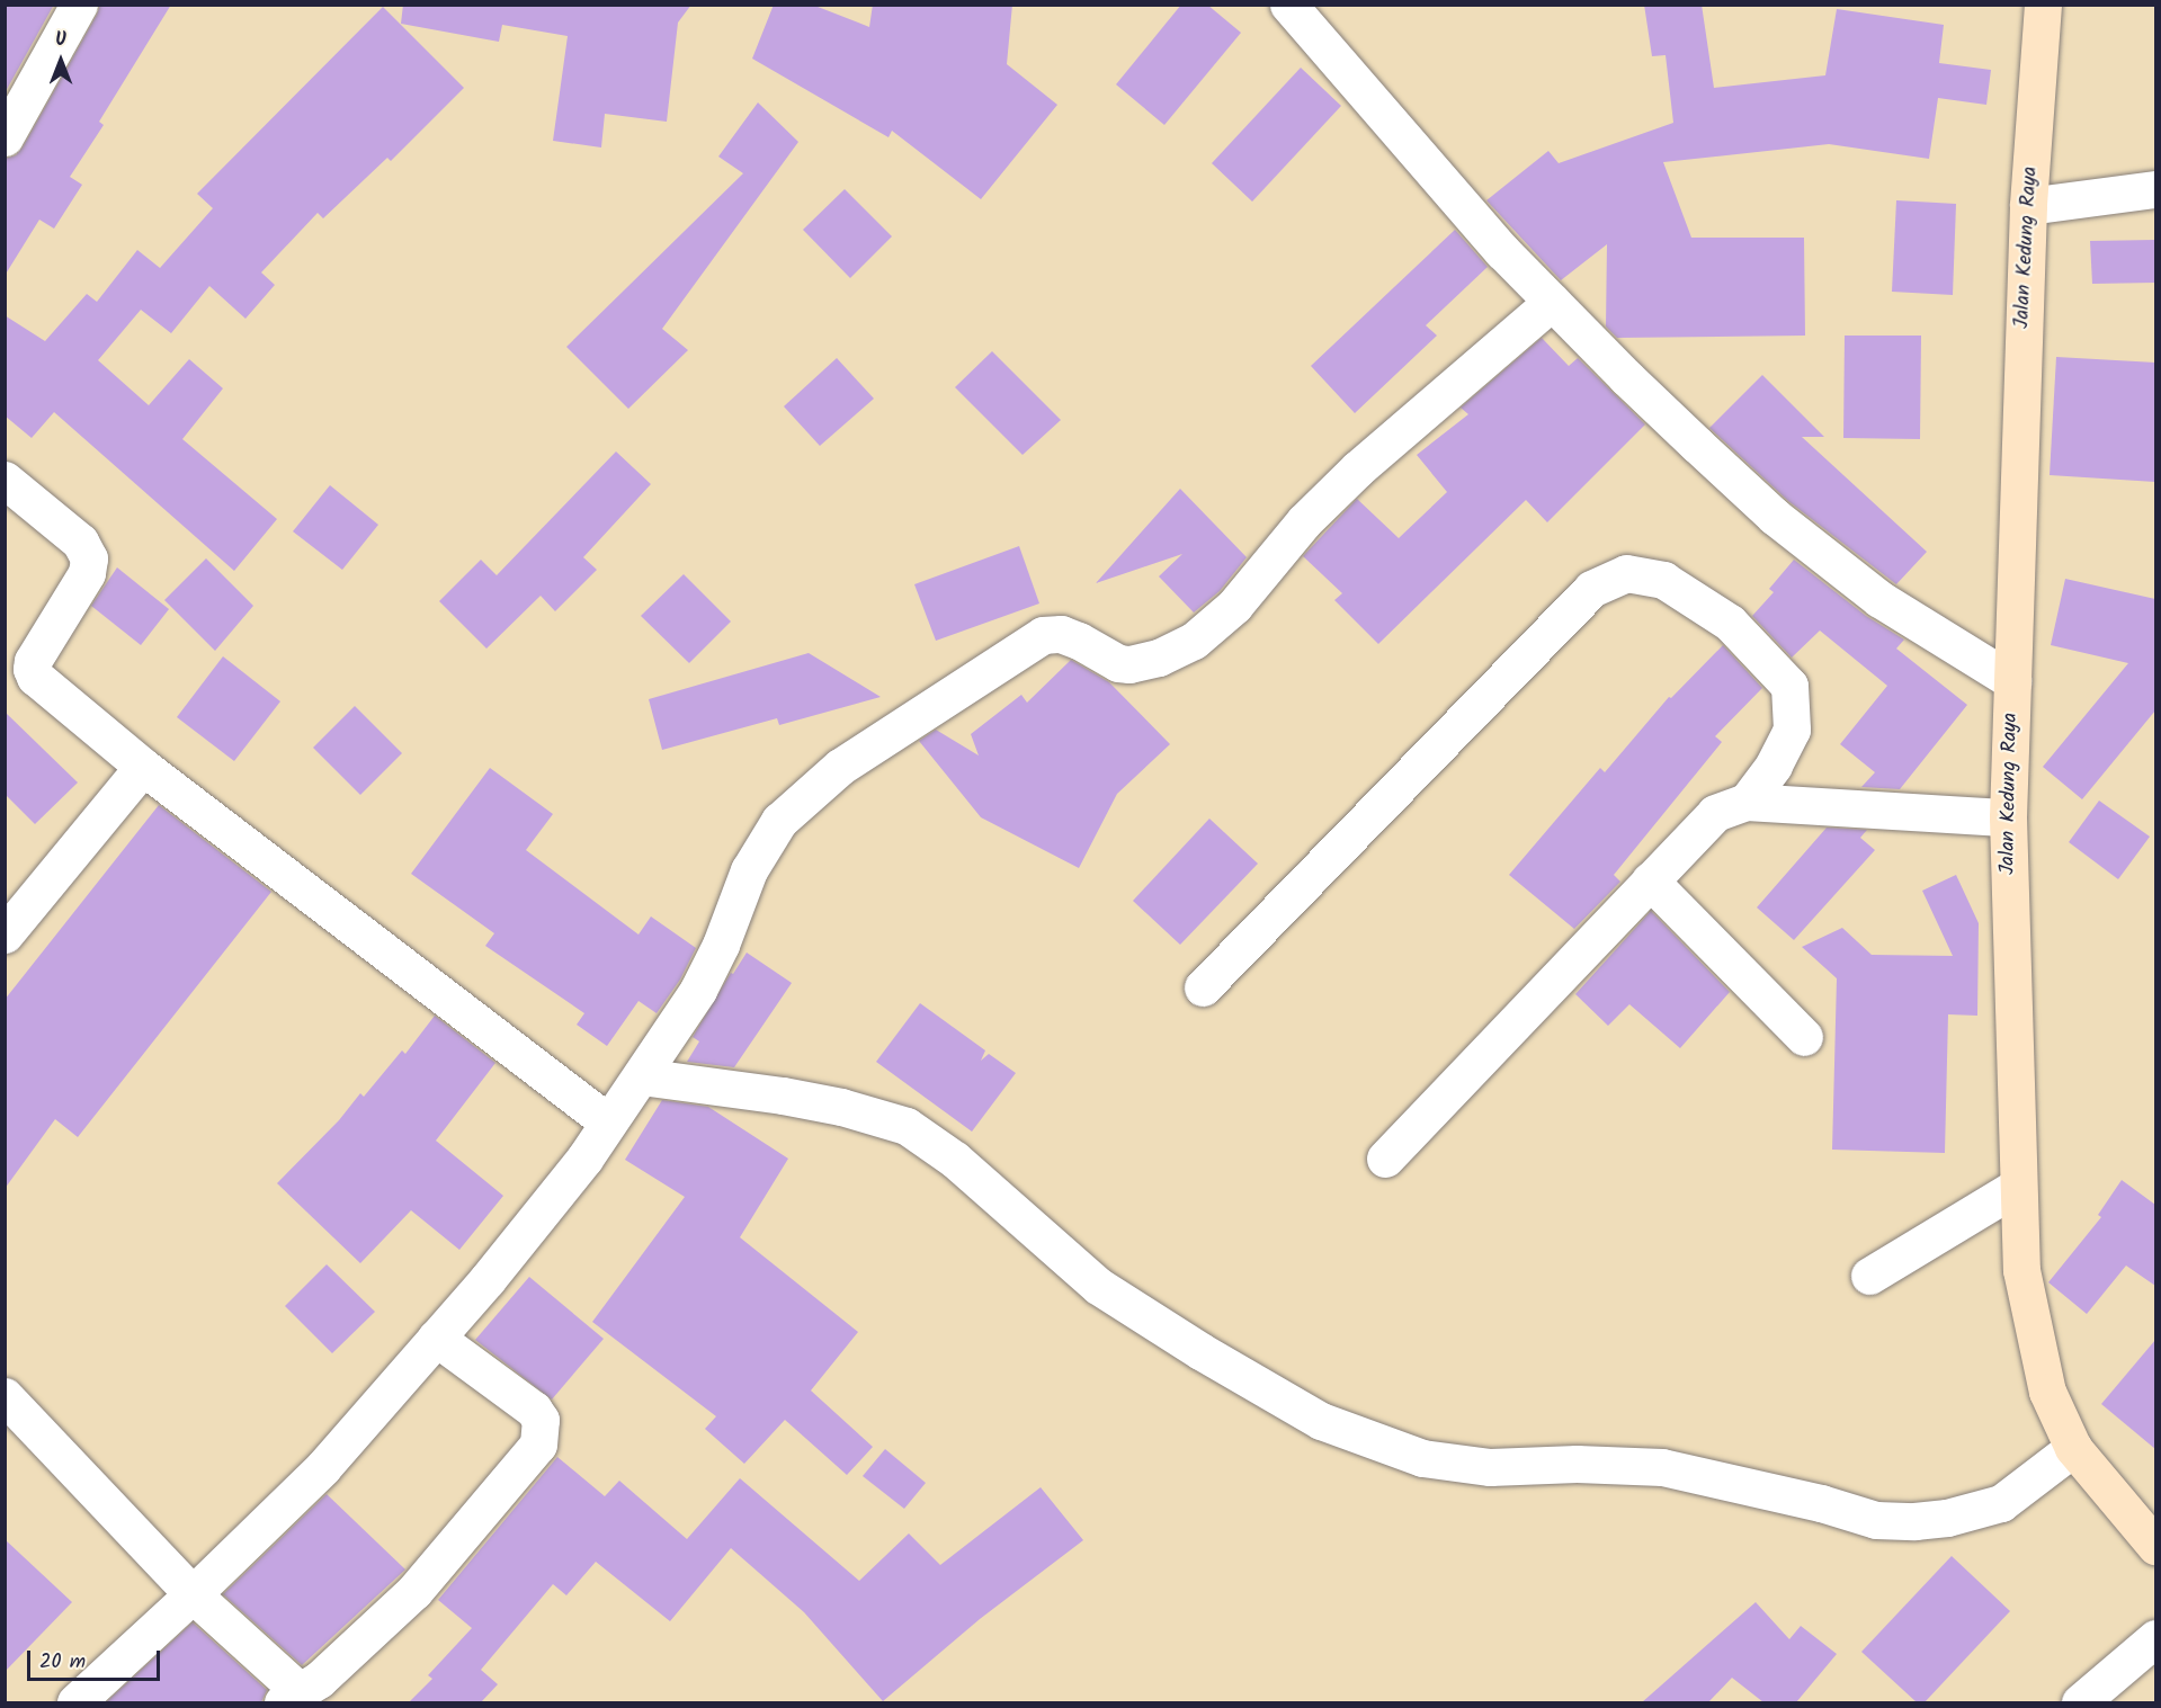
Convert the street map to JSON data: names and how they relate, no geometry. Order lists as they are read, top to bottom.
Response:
{
  "streets": {
    "street": ["Jalan Kedung Raya"]
  },
  "scale_bar": "20 m",
  "north": "top"
}
